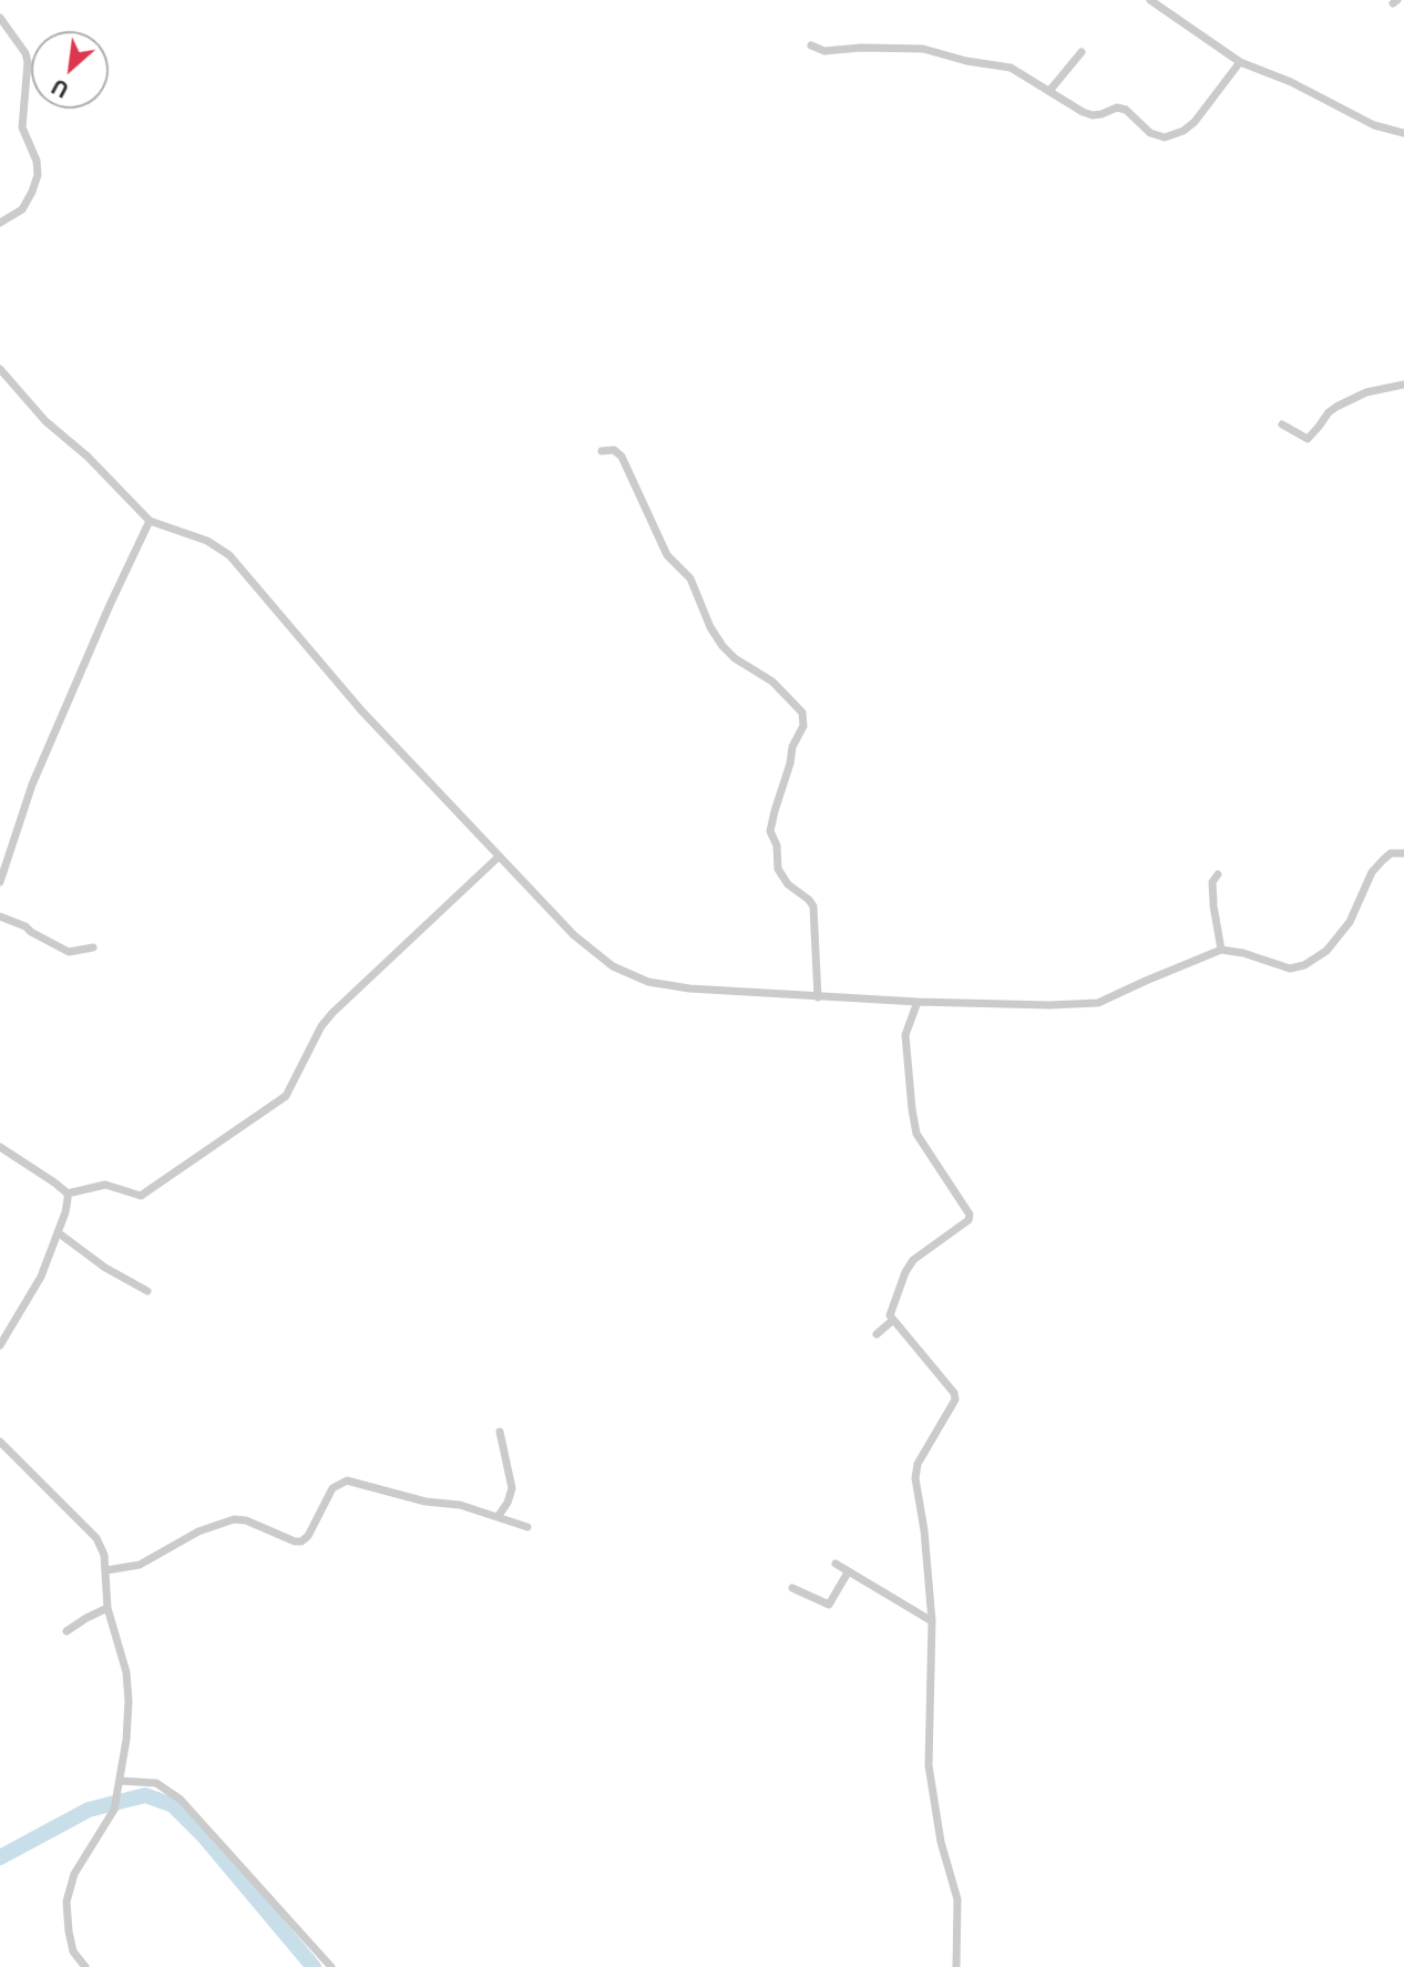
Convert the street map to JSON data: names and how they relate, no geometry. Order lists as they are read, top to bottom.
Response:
{
  "north": "bottom left"
}
